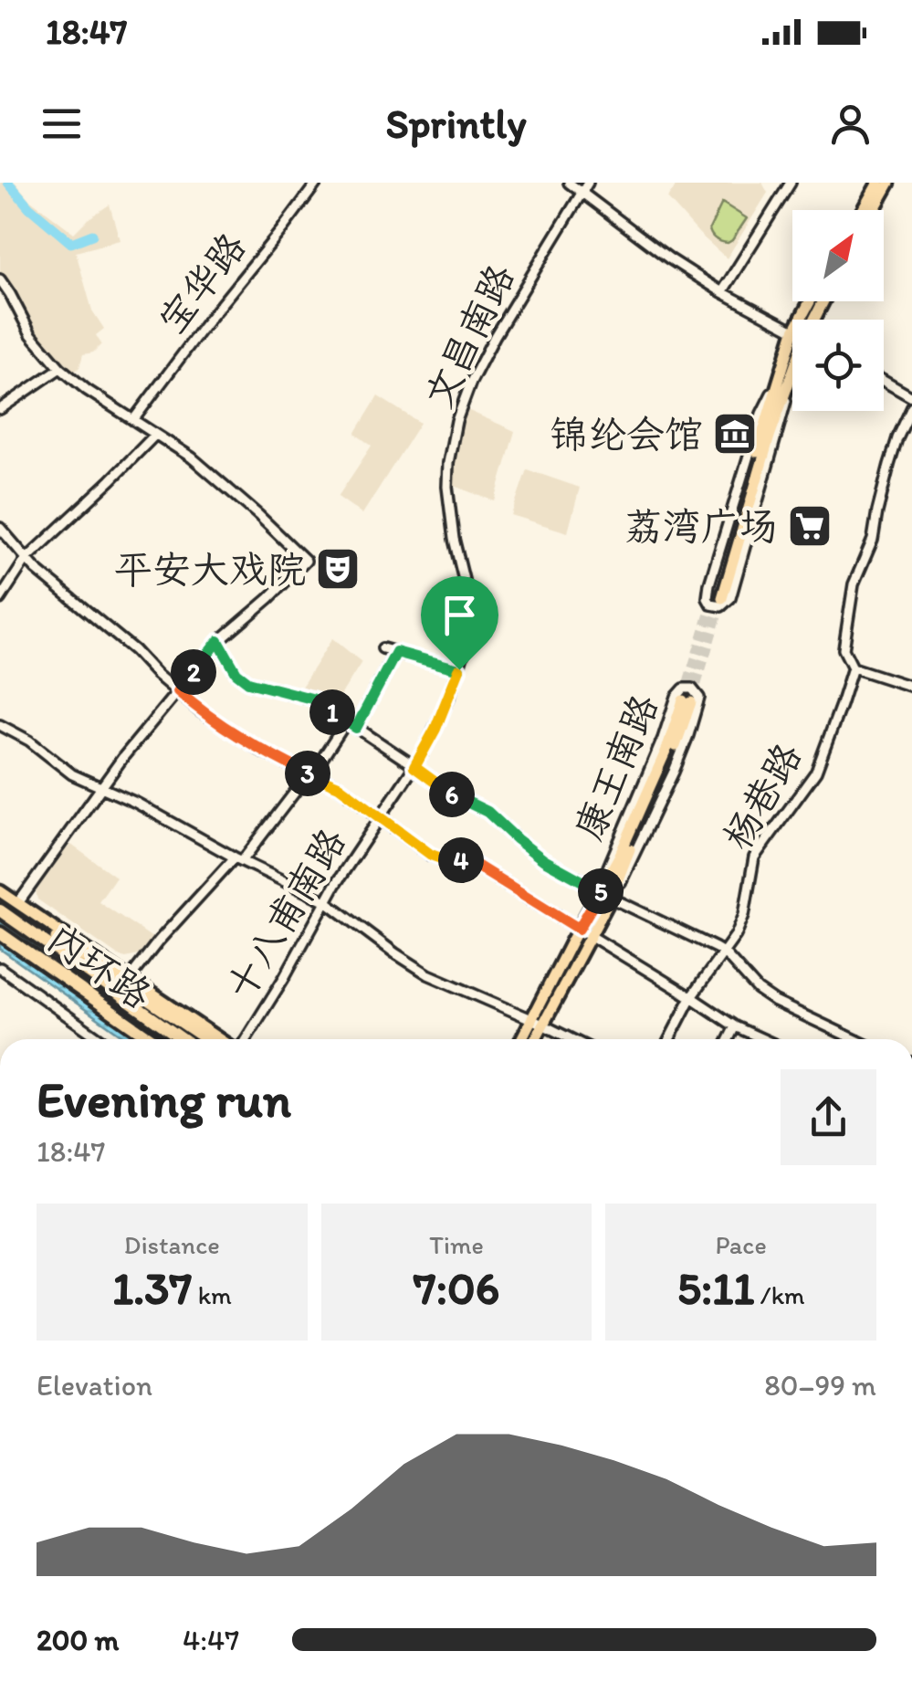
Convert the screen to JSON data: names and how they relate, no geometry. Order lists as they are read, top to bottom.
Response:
{
  "streets": {
    "highway": ["内环路"],
    "main road": ["康王南路"],
    "street": [
      "宝华路",
      "文昌南路",
      "杨巷路",
      "十八甫南路"
    ]
  },
  "crossings": [
    ["文昌南路", "十八甫南路"]
  ],
  "places": {
    "museum": ["锦纶会馆"],
    "supermarket": ["荔湾广场"],
    "theatre": ["平安大戏院"]
  },
  "north": "top right",
  "page": {
    "status": "18:47",
    "header": "Sprintly",
    "pins": [
      "2",
      "1",
      "3",
      "6",
      "4",
      "5"
    ],
    "heading": ["Evening run", "18:47"],
    "stats": [
      ["Distance", "1.37 km"],
      ["Time", "7:06"],
      ["Pace", "5:11 /km"]
    ],
    "chart": ["Elevation", "80–99 m"],
    "list": [
      {
        "name": "200 m",
        "note": "4:47"
      }
    ]
  }
}
